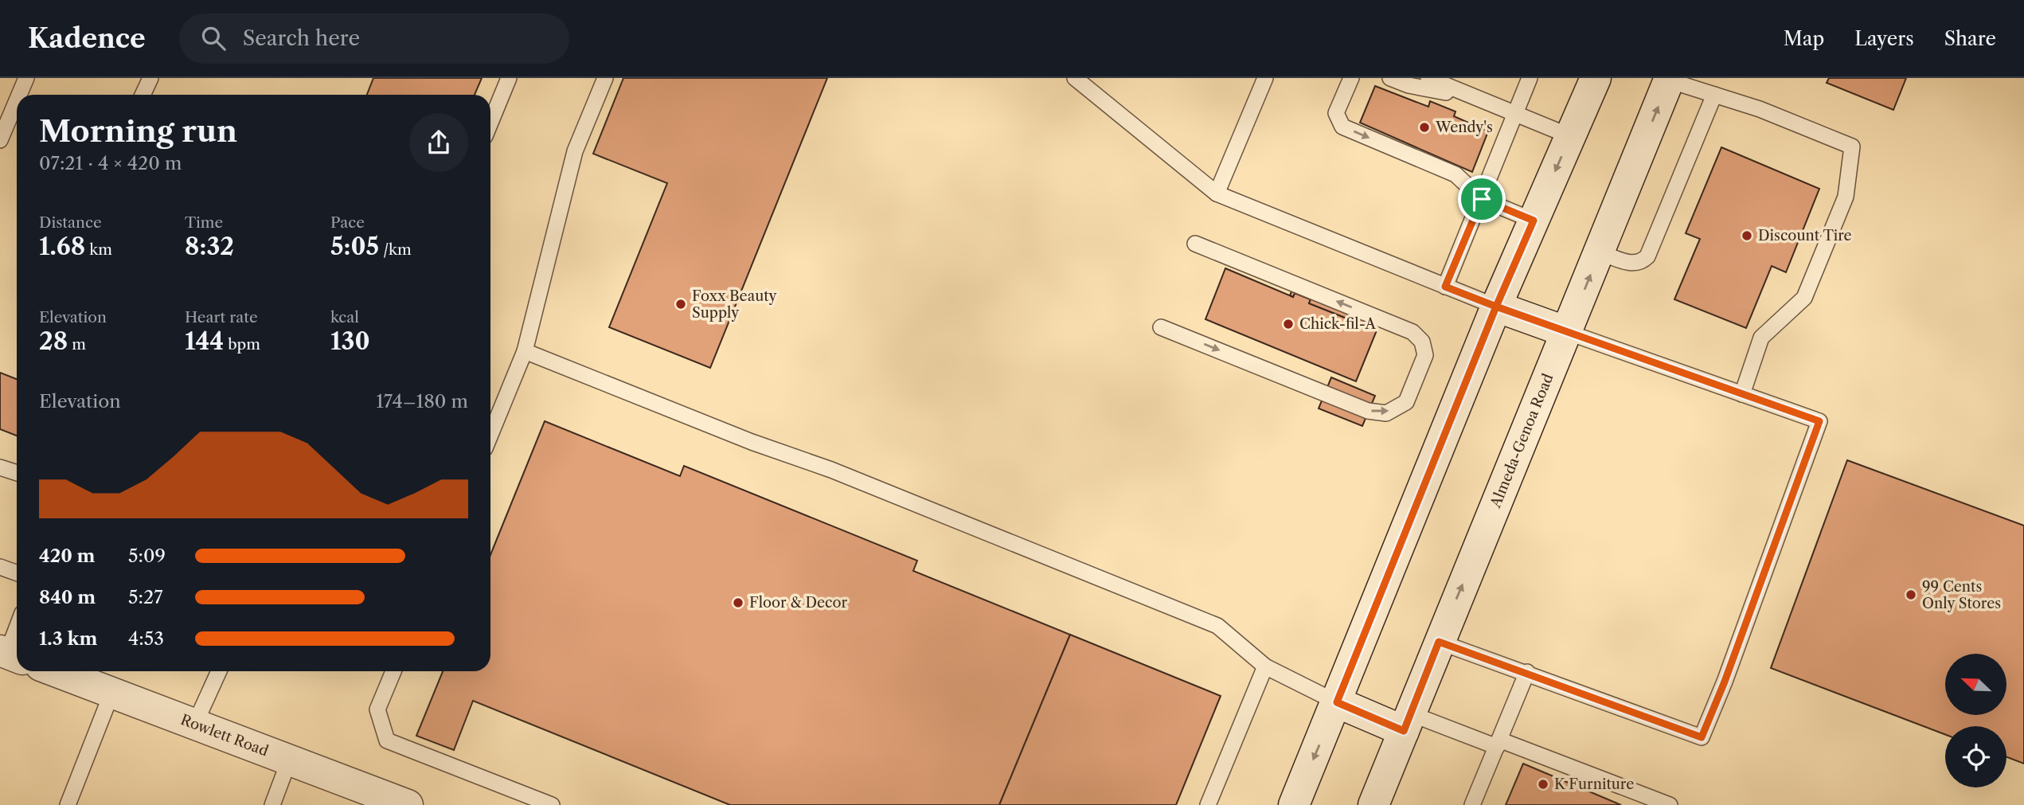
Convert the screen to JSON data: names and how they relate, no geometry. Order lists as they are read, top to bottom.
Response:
{
  "streets": {
    "main road": ["Almeda-Genoa Road", "Rowlett Road"]
  },
  "places": [
    "Wendy's",
    "Discount Tire",
    "Foxx Beauty Supply",
    "Chick-fil-A",
    "99 Cents Only Stores",
    "Floor & Decor",
    "K Furniture"
  ],
  "north": "top left",
  "page": {
    "header": "Kadence",
    "search": "Search here",
    "nav": ["Map", "Layers", "Share"],
    "heading": ["Morning run", "07:21 · 4 × 420 m"],
    "stats": [
      ["Distance", "1.68 km"],
      ["Time", "8:32"],
      ["Pace", "5:05 /km"],
      ["Elevation", "28 m"],
      ["Heart rate", "144 bpm"],
      ["kcal", "130"]
    ],
    "chart": ["Elevation", "174–180 m"],
    "list": [
      {
        "name": "420 m",
        "note": "5:09"
      },
      {
        "name": "840 m",
        "note": "5:27"
      },
      {
        "name": "1.3 km",
        "note": "4:53"
      }
    ]
  }
}
